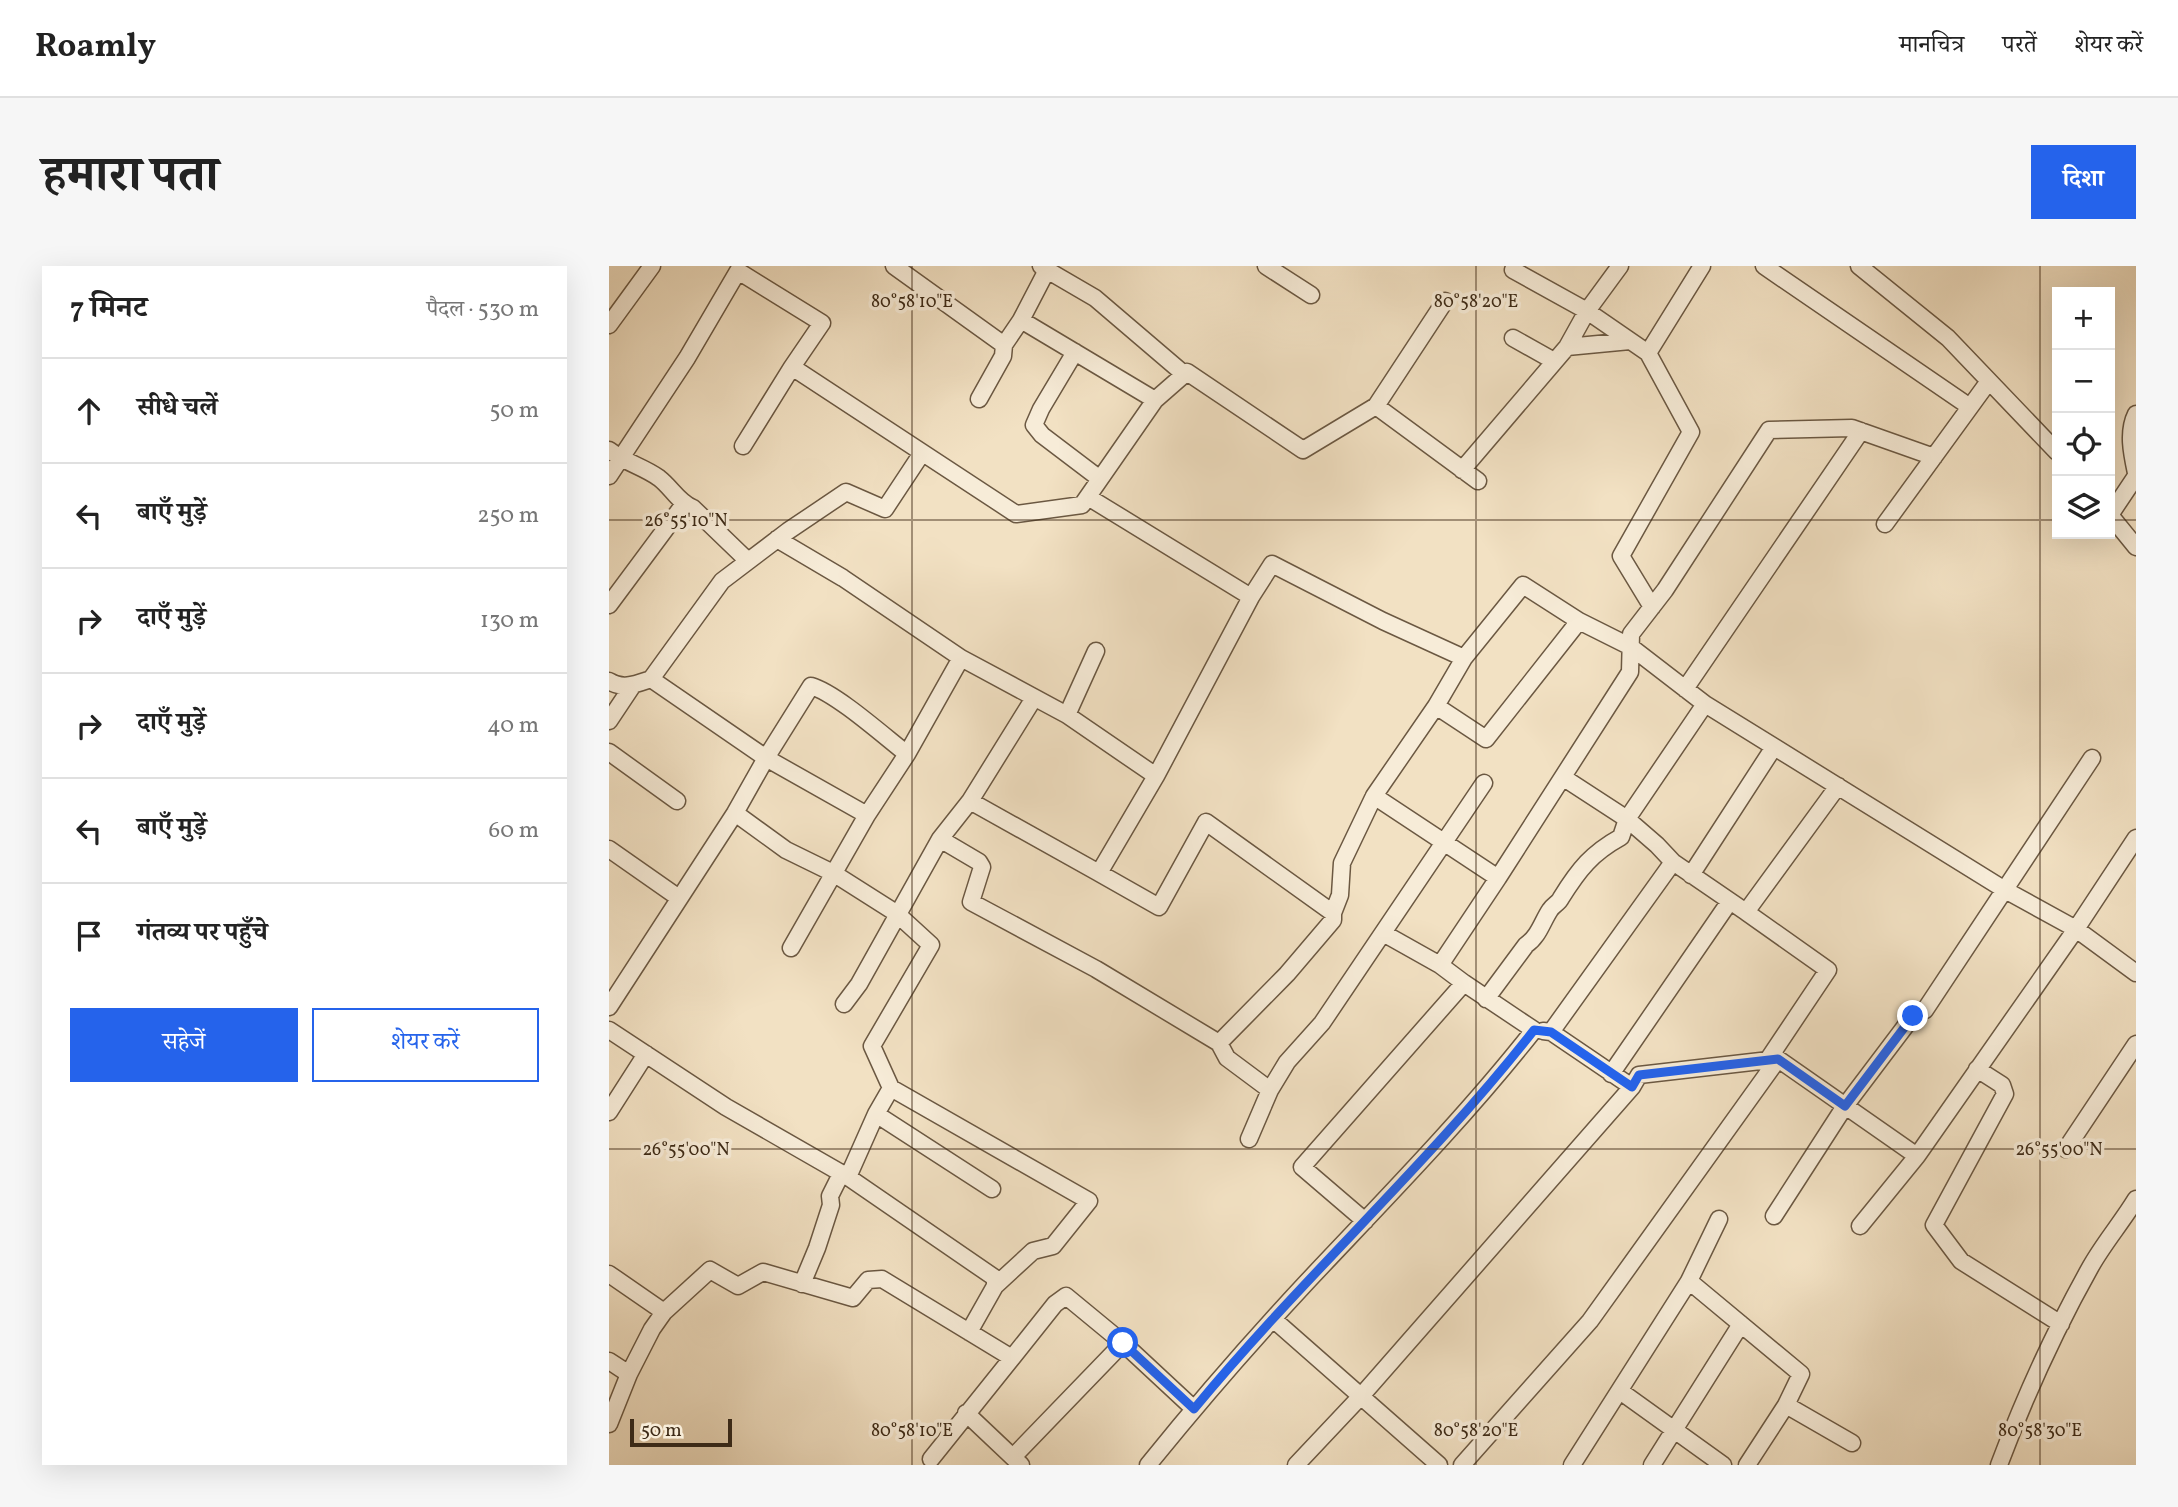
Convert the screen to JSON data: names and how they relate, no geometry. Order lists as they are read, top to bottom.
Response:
{
  "scale_bar": "50 m",
  "page": {
    "header": "Roamly",
    "nav": ["मानचित्र", "परतें", "शेयर करें"],
    "title": "हमारा पता",
    "buttons": [
      "दिशा",
      ["सहेजें", "शेयर करें"]
    ],
    "heading": ["7 मिनट", "पैदल · 530 m"],
    "map_buttons": ["+", "−"],
    "list": [
      ["सीधे चलें", "50 m"],
      ["बाएँ मुड़ें", "250 m"],
      ["दाएँ मुड़ें", "130 m"],
      ["दाएँ मुड़ें", "40 m"],
      ["बाएँ मुड़ें", "60 m"],
      "गंतव्य पर पहुँचे"
    ],
    "scale": "50 m"
  },
  "coordinates": [
    "80°58'10\"E",
    "80°58'20\"E",
    "26°55'10\"N",
    "26°55'00\"N",
    "80°58'30\"E"
  ]
}
